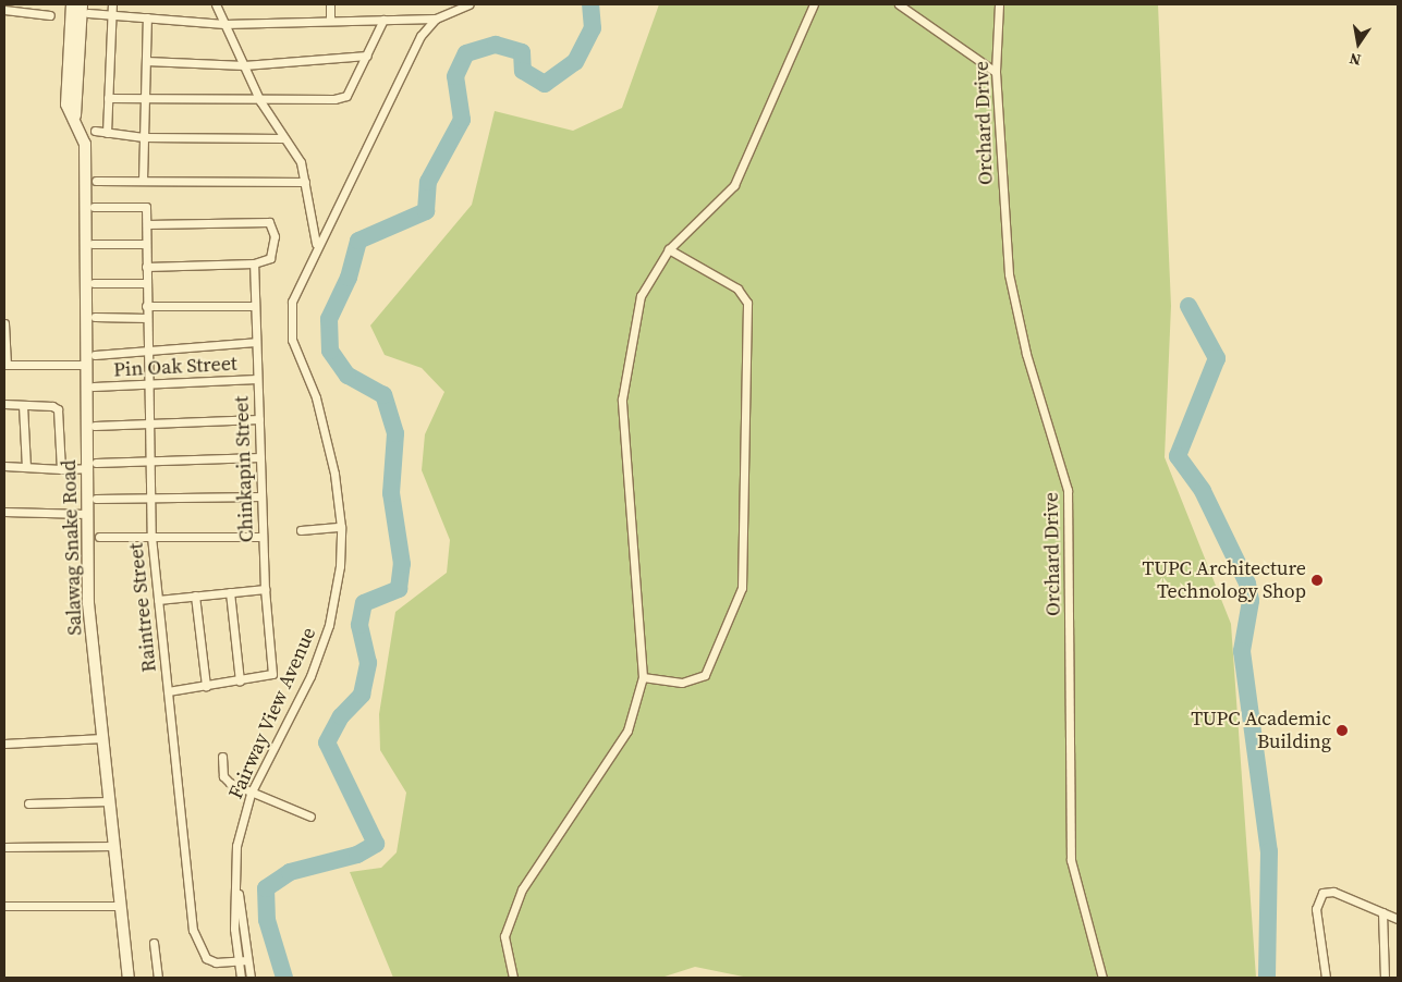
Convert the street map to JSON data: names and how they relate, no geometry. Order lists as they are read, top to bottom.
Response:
{
  "streets": {
    "main road": ["Salawag Snake Road"],
    "street": [
      "Orchard Drive",
      "Pin Oak Street",
      "Chinkapin Street",
      "Raintree Street",
      "Fairway View Avenue"
    ]
  },
  "crossings": [
    ["Pin Oak Street", "Chinkapin Street"],
    ["Pin Oak Street", "Raintree Street"],
    ["Raintree Street", "Fairway View Avenue"]
  ],
  "places": ["TUPC Architecture Technology Shop", "TUPC Academic Building"],
  "north": "bottom"
}
